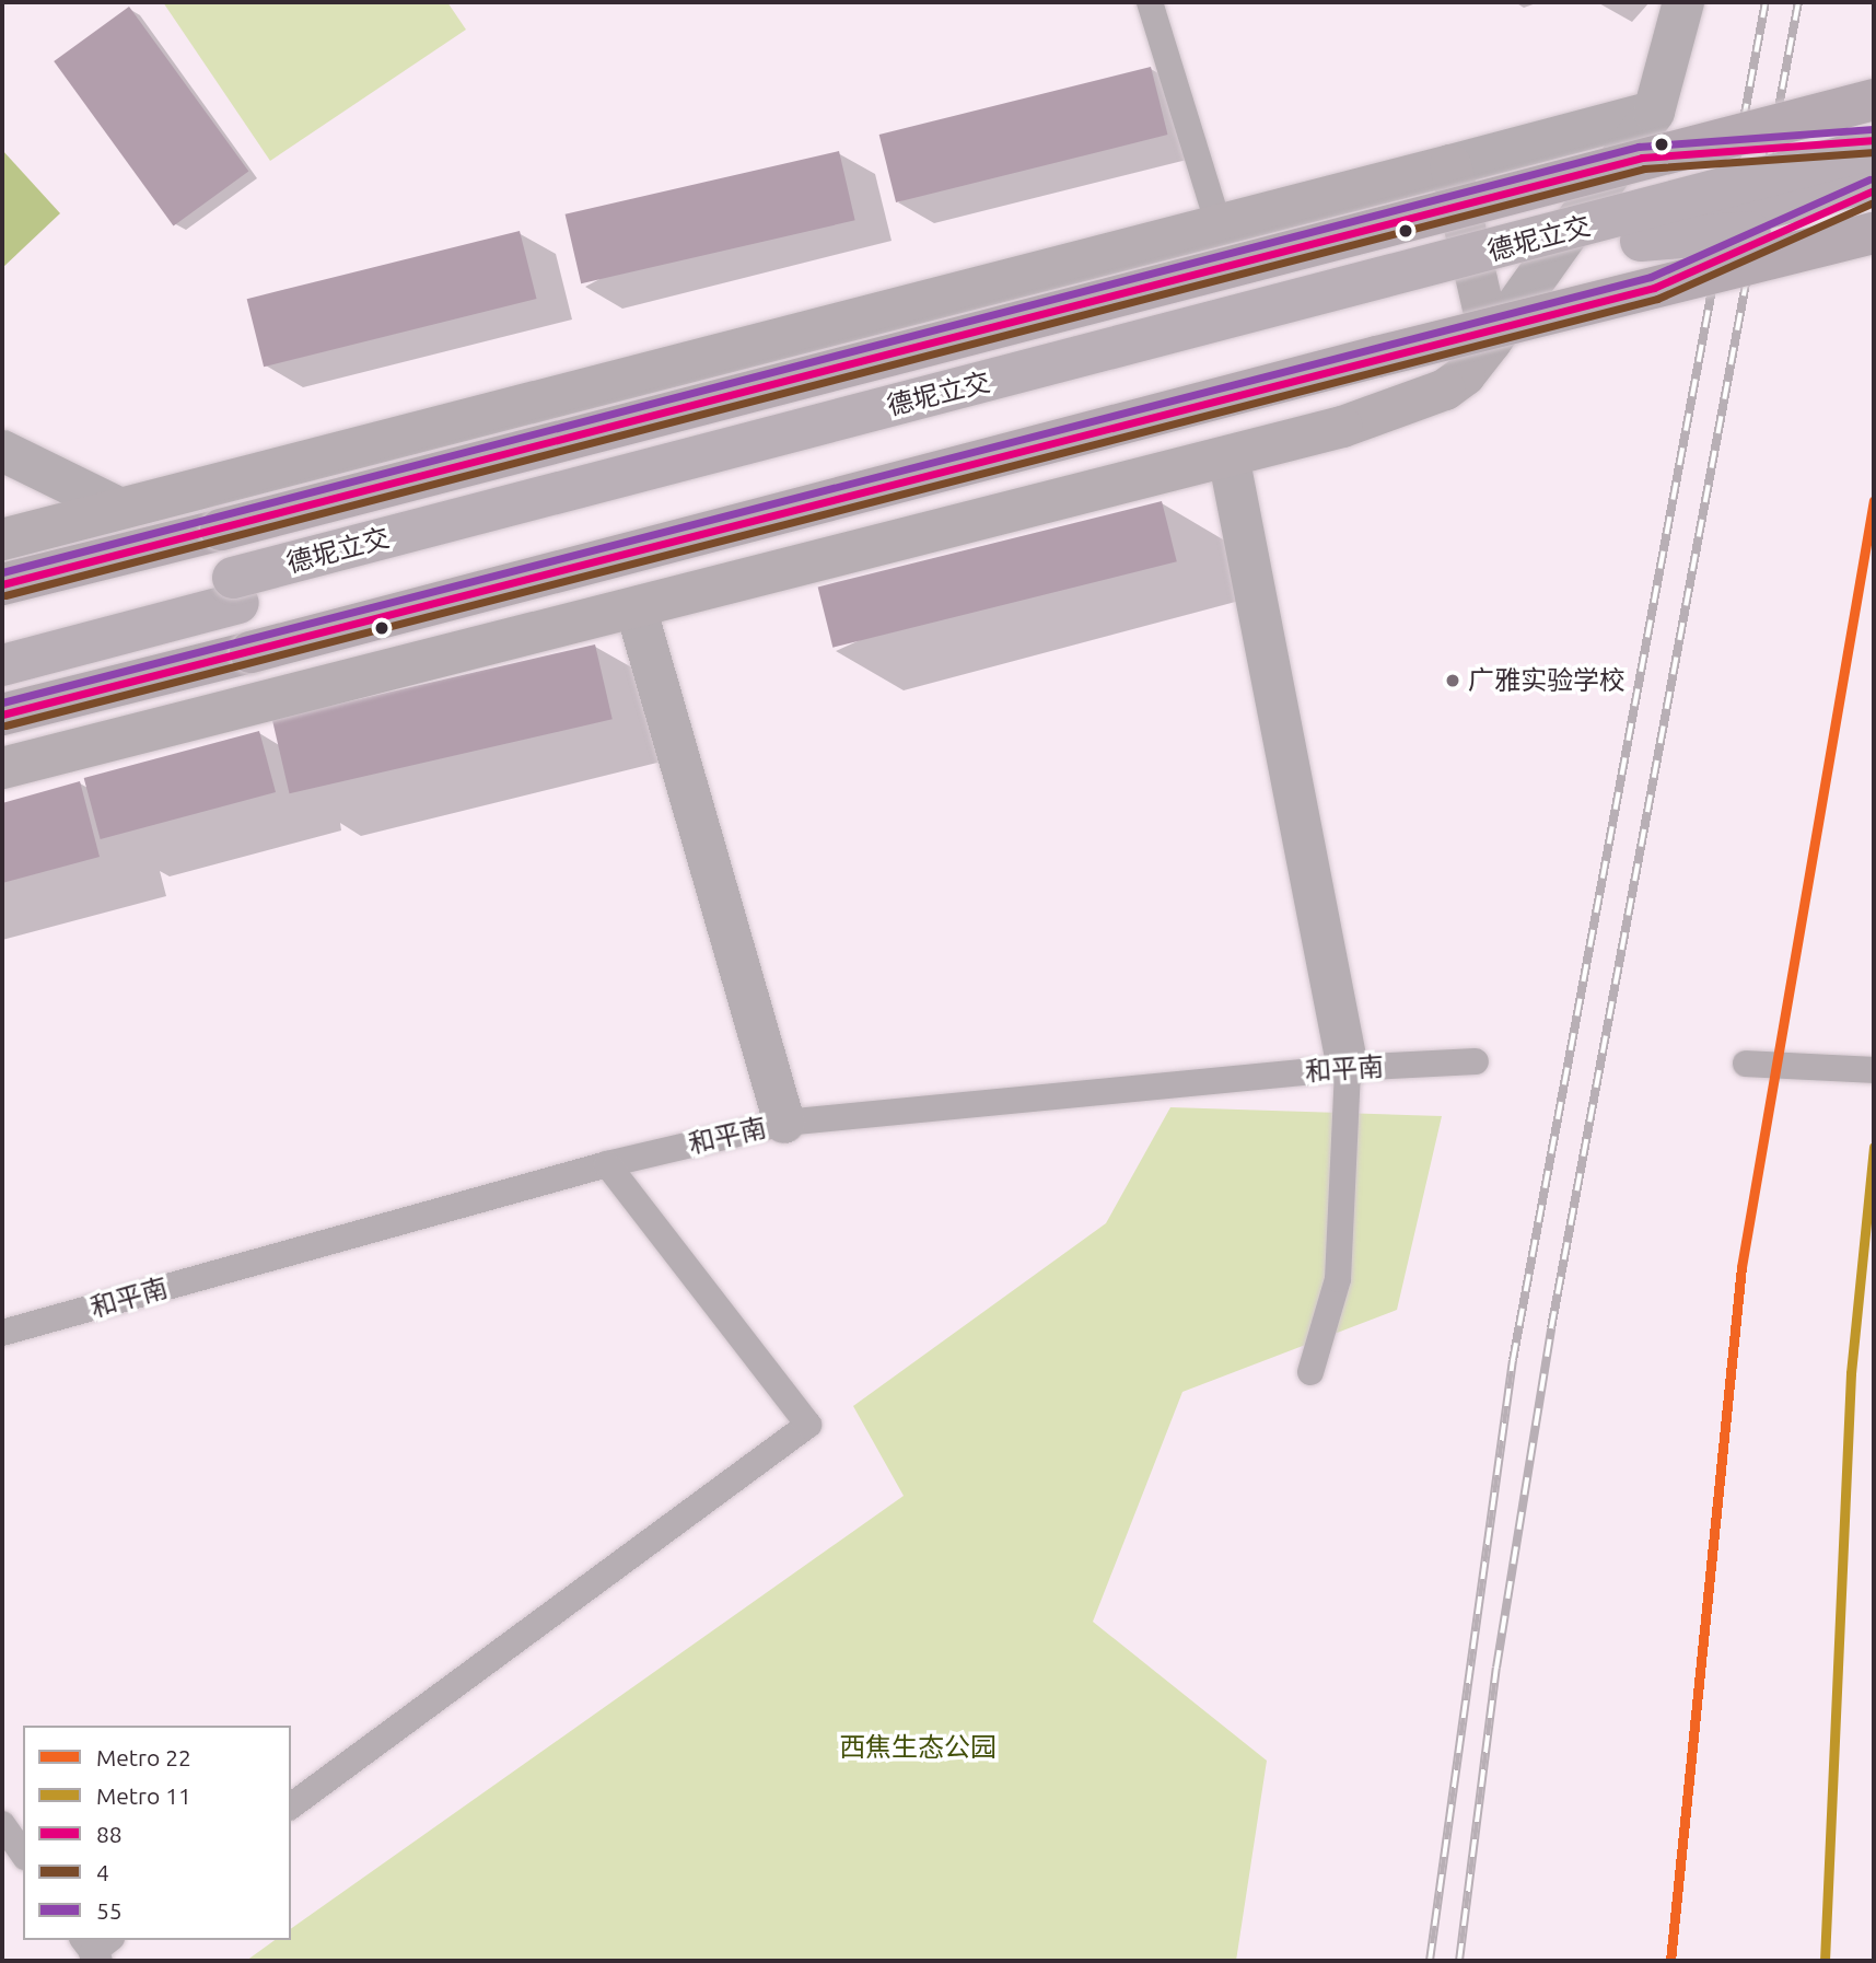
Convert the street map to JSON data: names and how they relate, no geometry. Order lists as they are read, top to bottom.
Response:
{
  "streets": {
    "highway": ["德坭立交"],
    "lane": ["和平南"]
  },
  "parks": ["西焦生态公园"],
  "places": ["广雅实验学校"],
  "lines": [
    "transit line 55",
    "transit line 88",
    "transit line 4",
    "metro line 22",
    "metro line 11"
  ],
  "legend": [
    "Metro 22",
    "Metro 11",
    "88",
    "4",
    "55"
  ]
}
